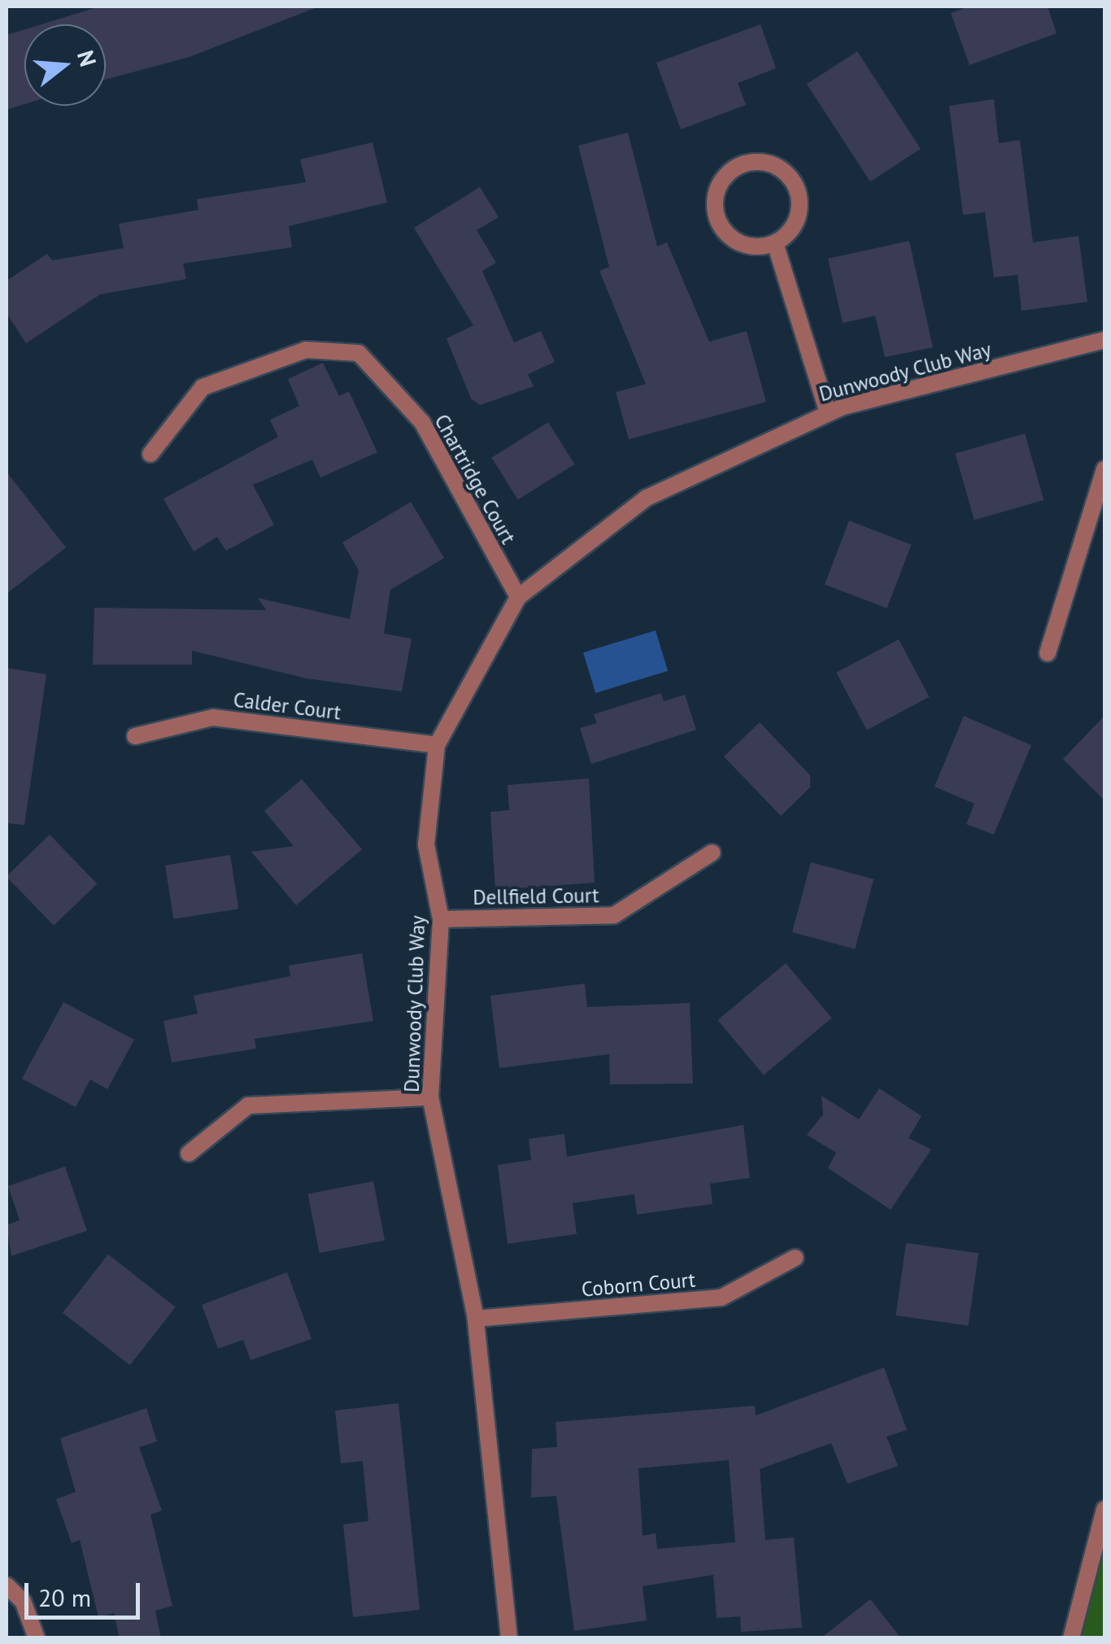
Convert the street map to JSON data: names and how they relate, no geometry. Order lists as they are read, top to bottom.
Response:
{
  "streets": {
    "street": [
      "Dunwoody Club Way",
      "Chartridge Court",
      "Calder Court",
      "Dellfield Court",
      "Coborn Court"
    ]
  },
  "crossings": [
    ["Dunwoody Club Way", "Chartridge Court"],
    ["Dunwoody Club Way", "Calder Court"],
    ["Dunwoody Club Way", "Dellfield Court"],
    ["Dunwoody Club Way", "Coborn Court"]
  ],
  "scale_bar": "20 m",
  "north": "right"
}
